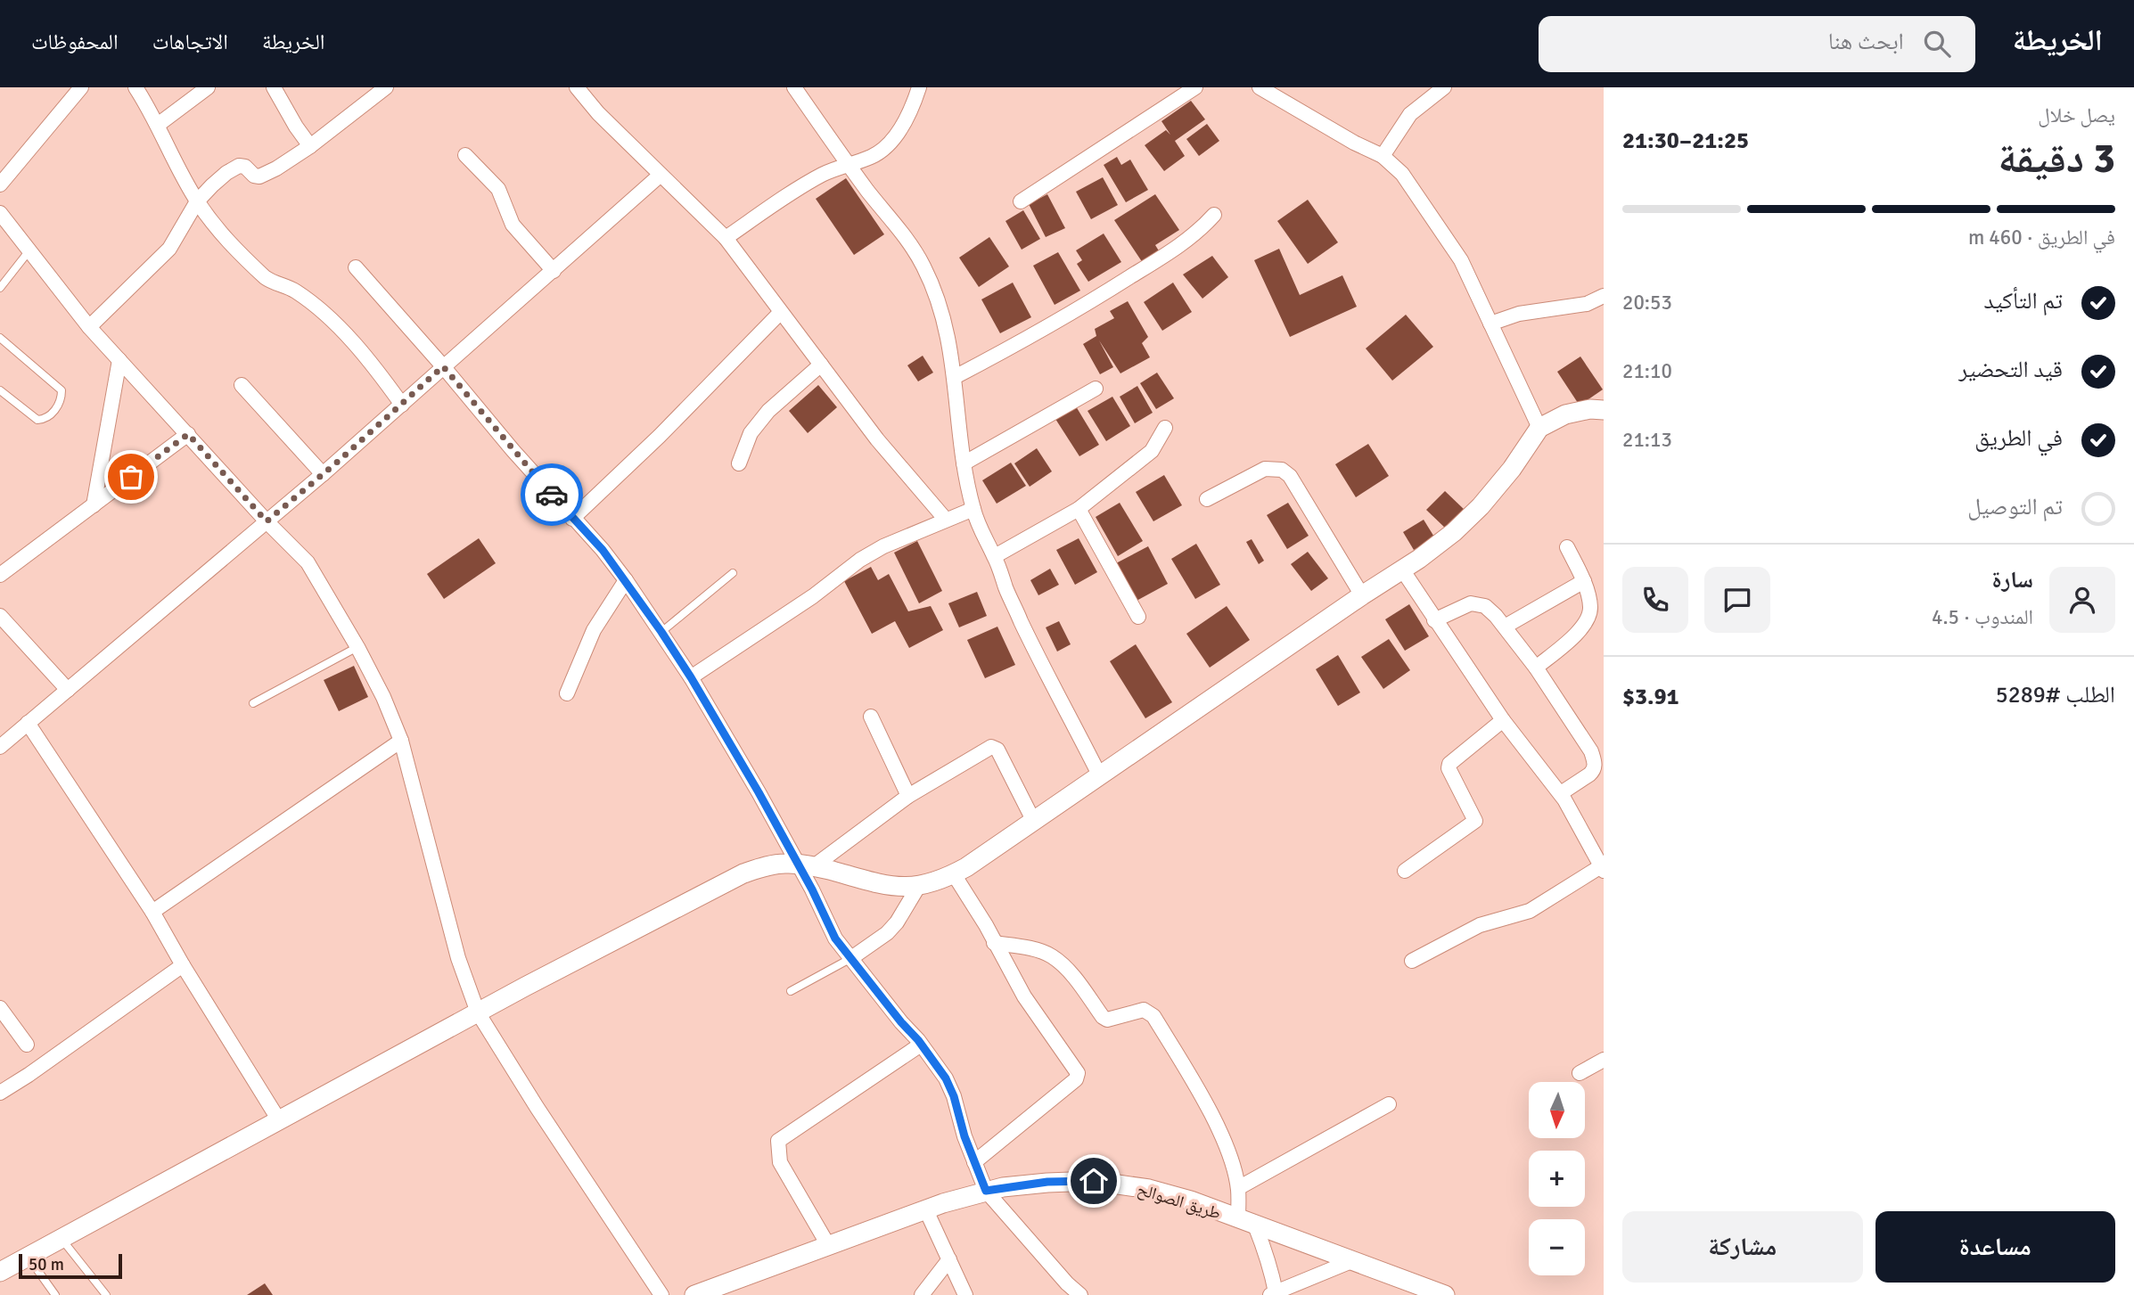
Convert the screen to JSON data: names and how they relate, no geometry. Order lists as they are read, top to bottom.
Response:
{
  "streets": {
    "street": ["طريق الصوالح"]
  },
  "scale_bar": "50 m",
  "north": "bottom",
  "page": {
    "header": "الخريطة",
    "search": "ابحث هنا",
    "nav": ["الخريطة", "الاتجاهات", "المحفوظات"],
    "heading": ["3 دقيقة", "يصل خلال", "21:25–21:30"],
    "panel": [
      "سارة",
      "المندوب · 4.5",
      "الطلب #5289",
      "$3.91"
    ],
    "bar": "في الطريق · 460 m",
    "list": [
      ["تم التأكيد", "20:53"],
      ["قيد التحضير", "21:10"],
      ["في الطريق", "21:13"],
      "تم التوصيل"
    ],
    "map_buttons": ["+", "−"],
    "buttons": ["مساعدة", "مشاركة"],
    "scale": "50 m"
  }
}
